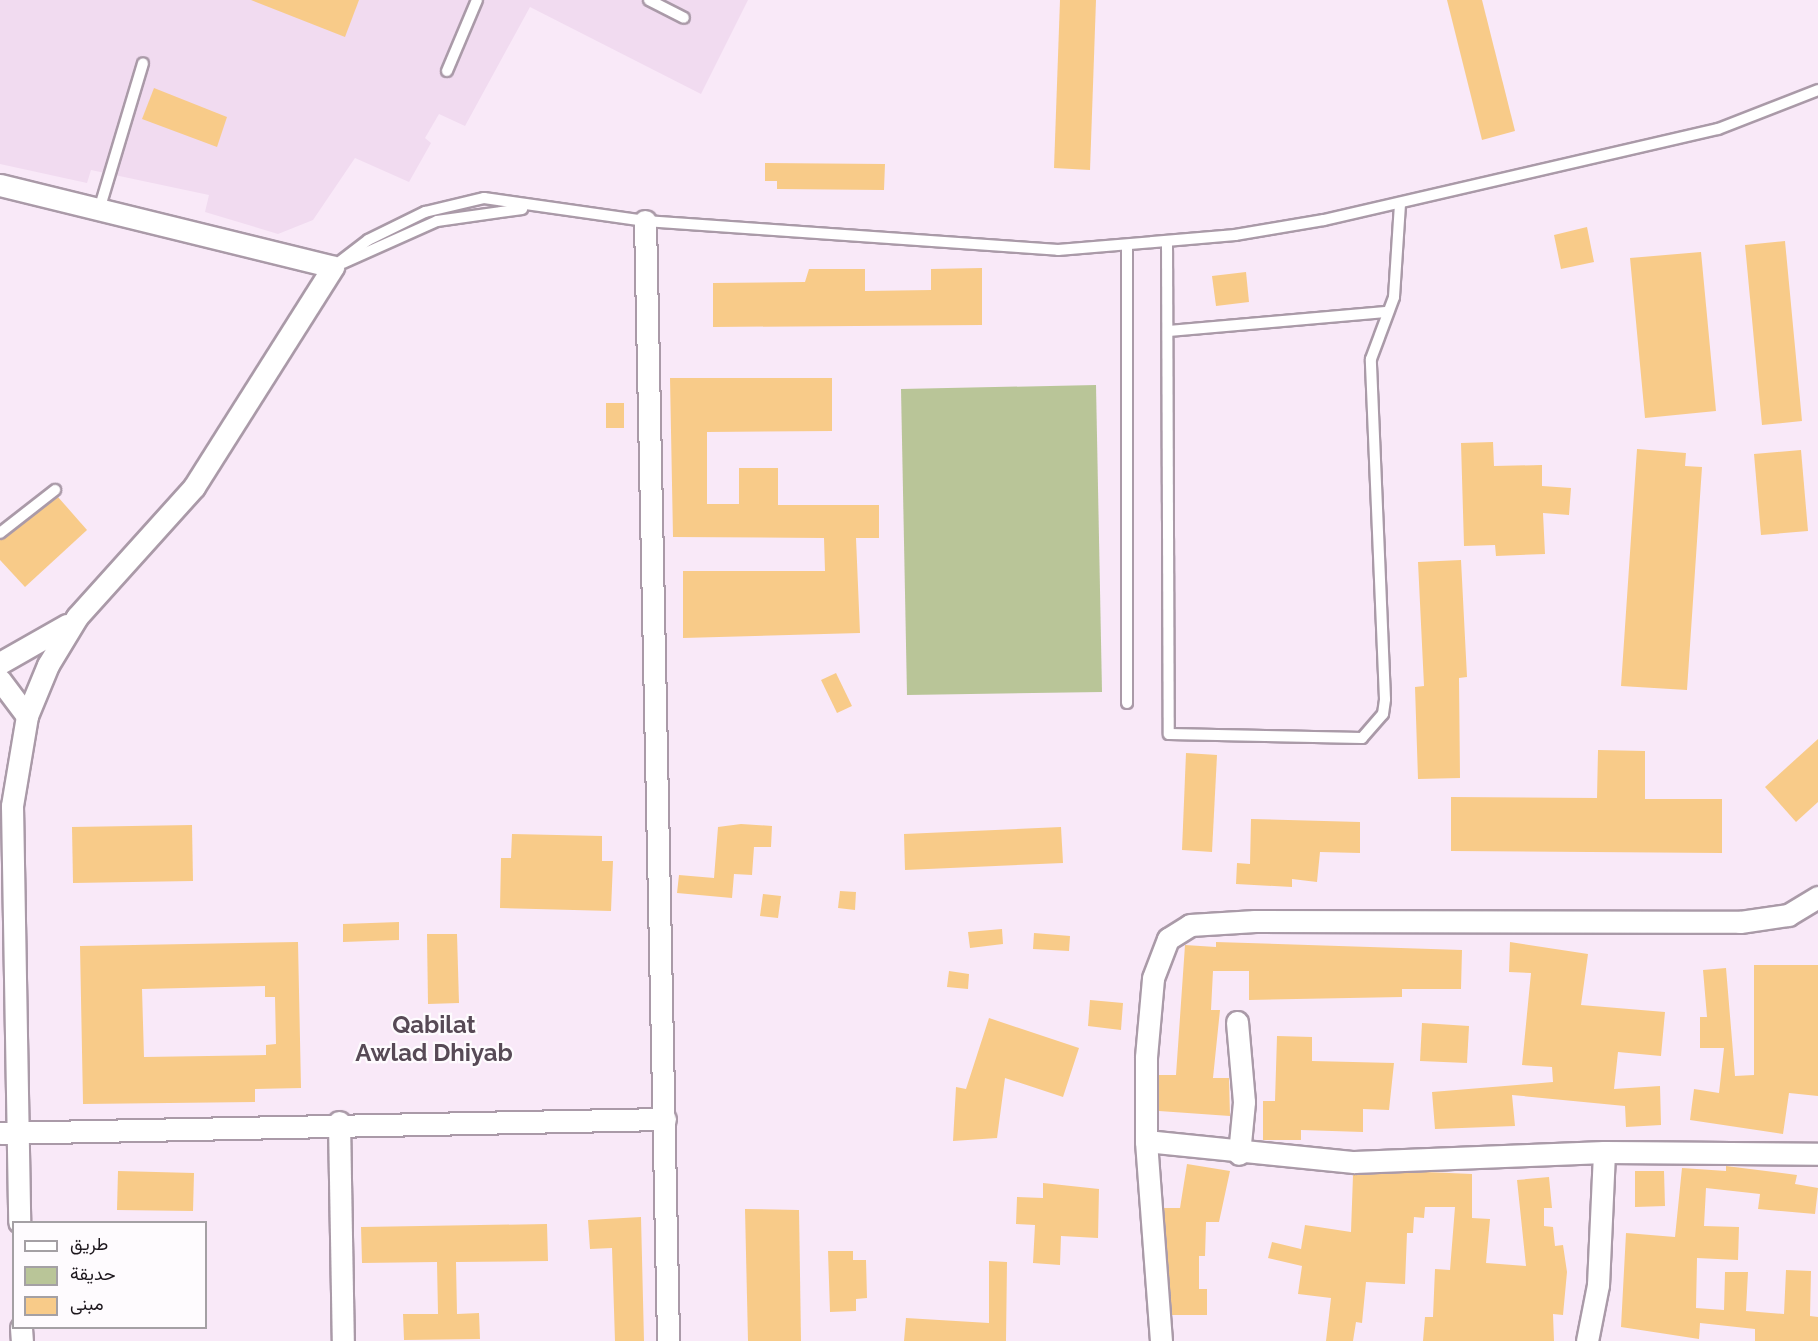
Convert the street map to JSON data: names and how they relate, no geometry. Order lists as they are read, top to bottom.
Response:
{
  "districts": ["Qabilat Awlad Dhiyab"],
  "legend": ["طريق", "حديقة", "مبنى"]
}
